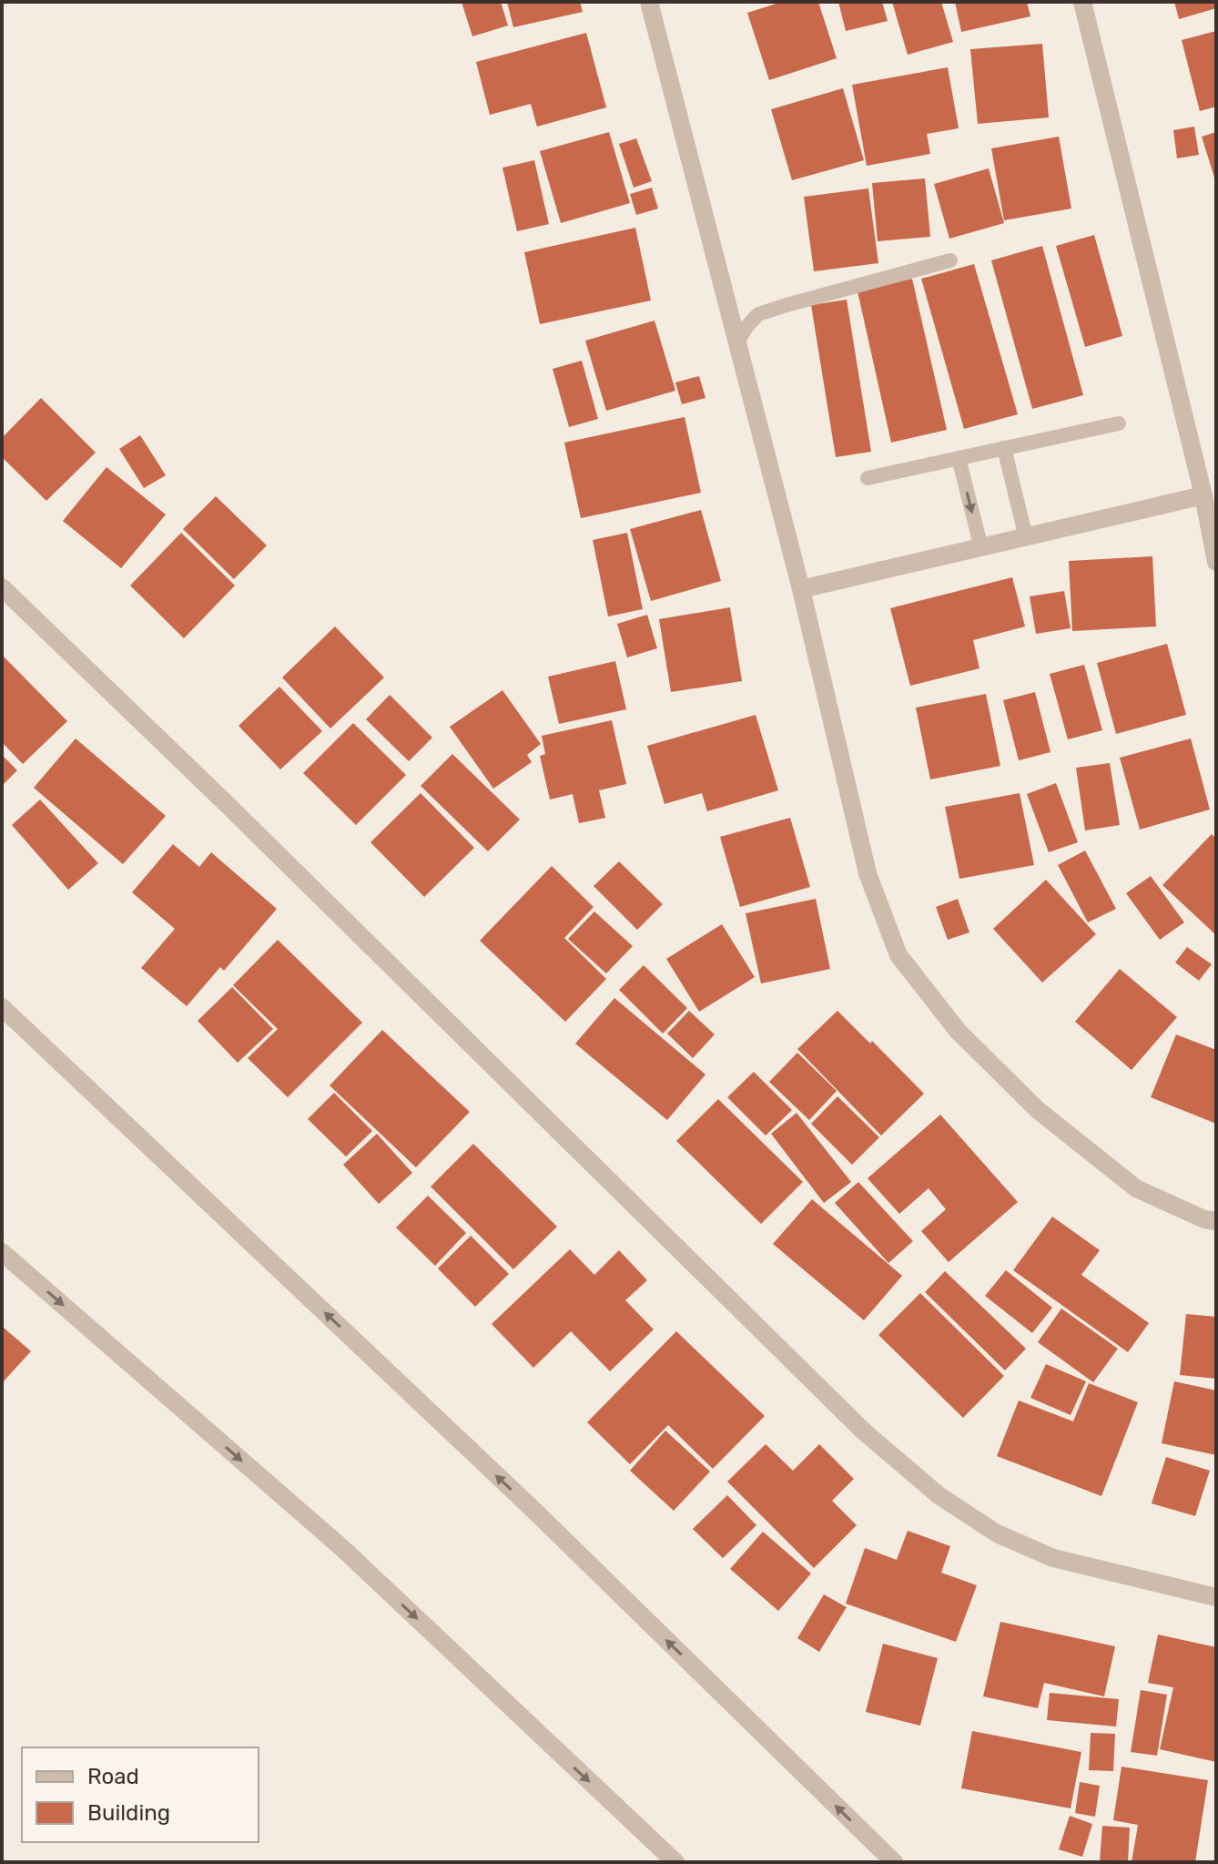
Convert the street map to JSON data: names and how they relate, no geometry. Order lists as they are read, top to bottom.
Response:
{
  "legend": ["Road", "Building"]
}
